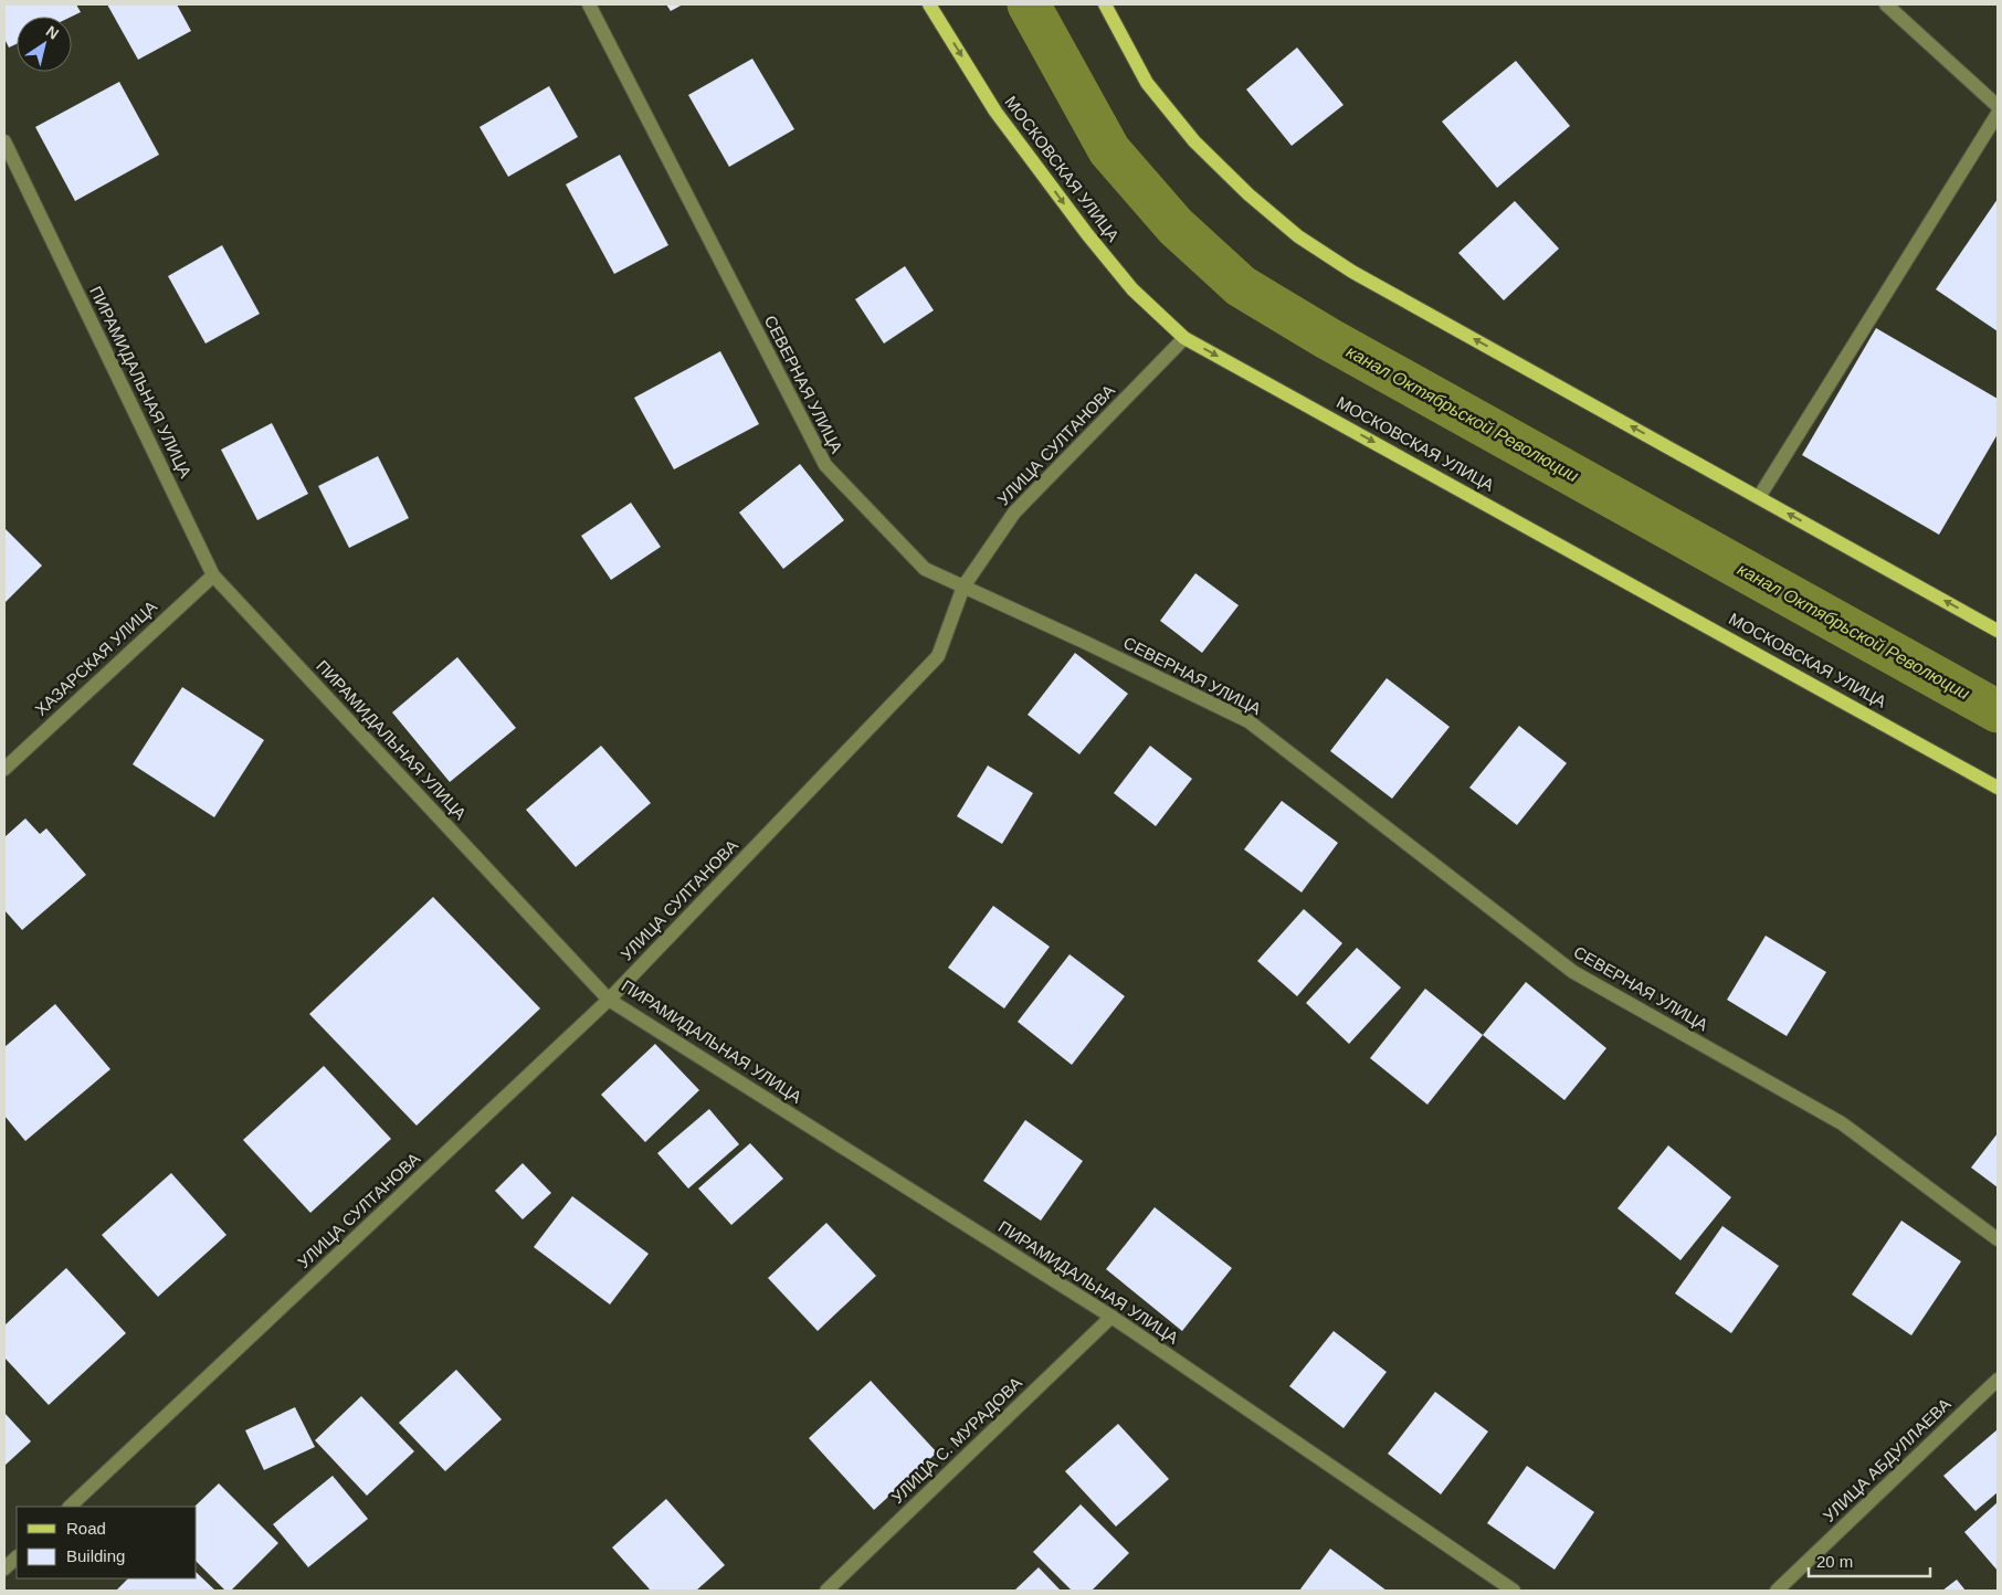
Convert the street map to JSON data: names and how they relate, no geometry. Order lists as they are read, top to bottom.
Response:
{
  "streets": {
    "main road": ["МОСКОВСКАЯ УЛИЦА"],
    "street": [
      "ПИРАМИДАЛЬНАЯ УЛИЦА",
      "СЕВЕРНАЯ УЛИЦА",
      "УЛИЦА СУЛТАНОВА",
      "ХАЗАРСКАЯ УЛИЦА",
      "УЛИЦА С. МУРАДОВА",
      "УЛИЦА АБДУЛЛАЕВА"
    ]
  },
  "crossings": [
    ["МОСКОВСКАЯ УЛИЦА", "УЛИЦА СУЛТАНОВА"],
    ["ПИРАМИДАЛЬНАЯ УЛИЦА", "УЛИЦА СУЛТАНОВА"],
    ["ПИРАМИДАЛЬНАЯ УЛИЦА", "ХАЗАРСКАЯ УЛИЦА"],
    ["ПИРАМИДАЛЬНАЯ УЛИЦА", "УЛИЦА С. МУРАДОВА"],
    ["СЕВЕРНАЯ УЛИЦА", "УЛИЦА СУЛТАНОВА"]
  ],
  "one_way": ["МОСКОВСКАЯ УЛИЦА"],
  "water": ["канал Октябрьской Революции"],
  "legend": ["Road", "Building"],
  "scale_bar": "20 m",
  "north": "top right"
}
